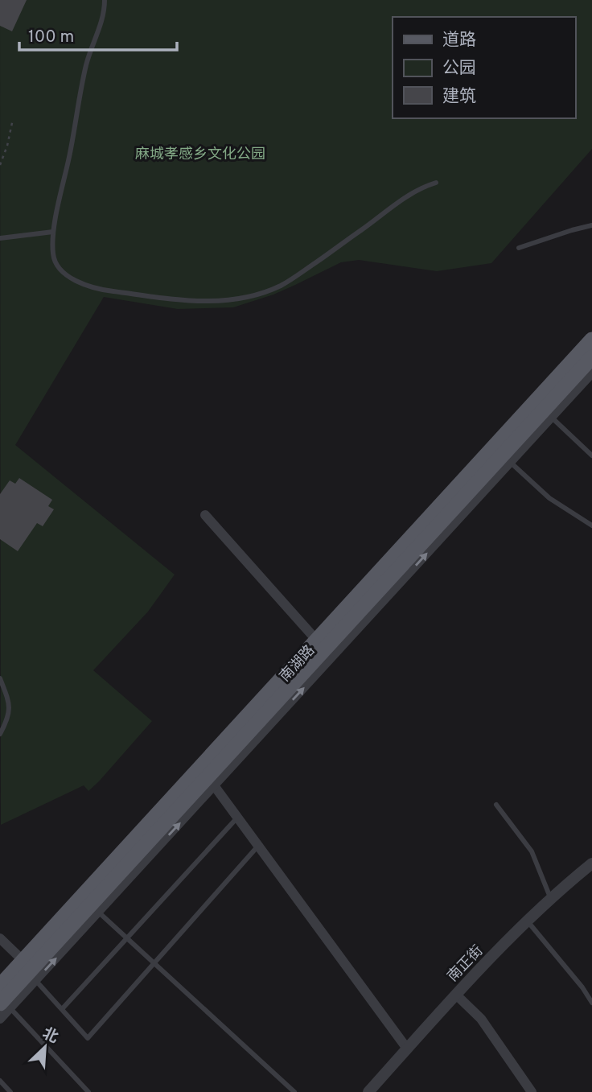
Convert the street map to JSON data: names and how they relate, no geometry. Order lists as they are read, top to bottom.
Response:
{
  "streets": {
    "main road": ["南湖路"],
    "street": ["南正街"]
  },
  "parks": ["麻城孝感乡文化公园"],
  "legend": ["道路", "公园", "建筑"],
  "scale_bar": "100 m",
  "north": "top right"
}
